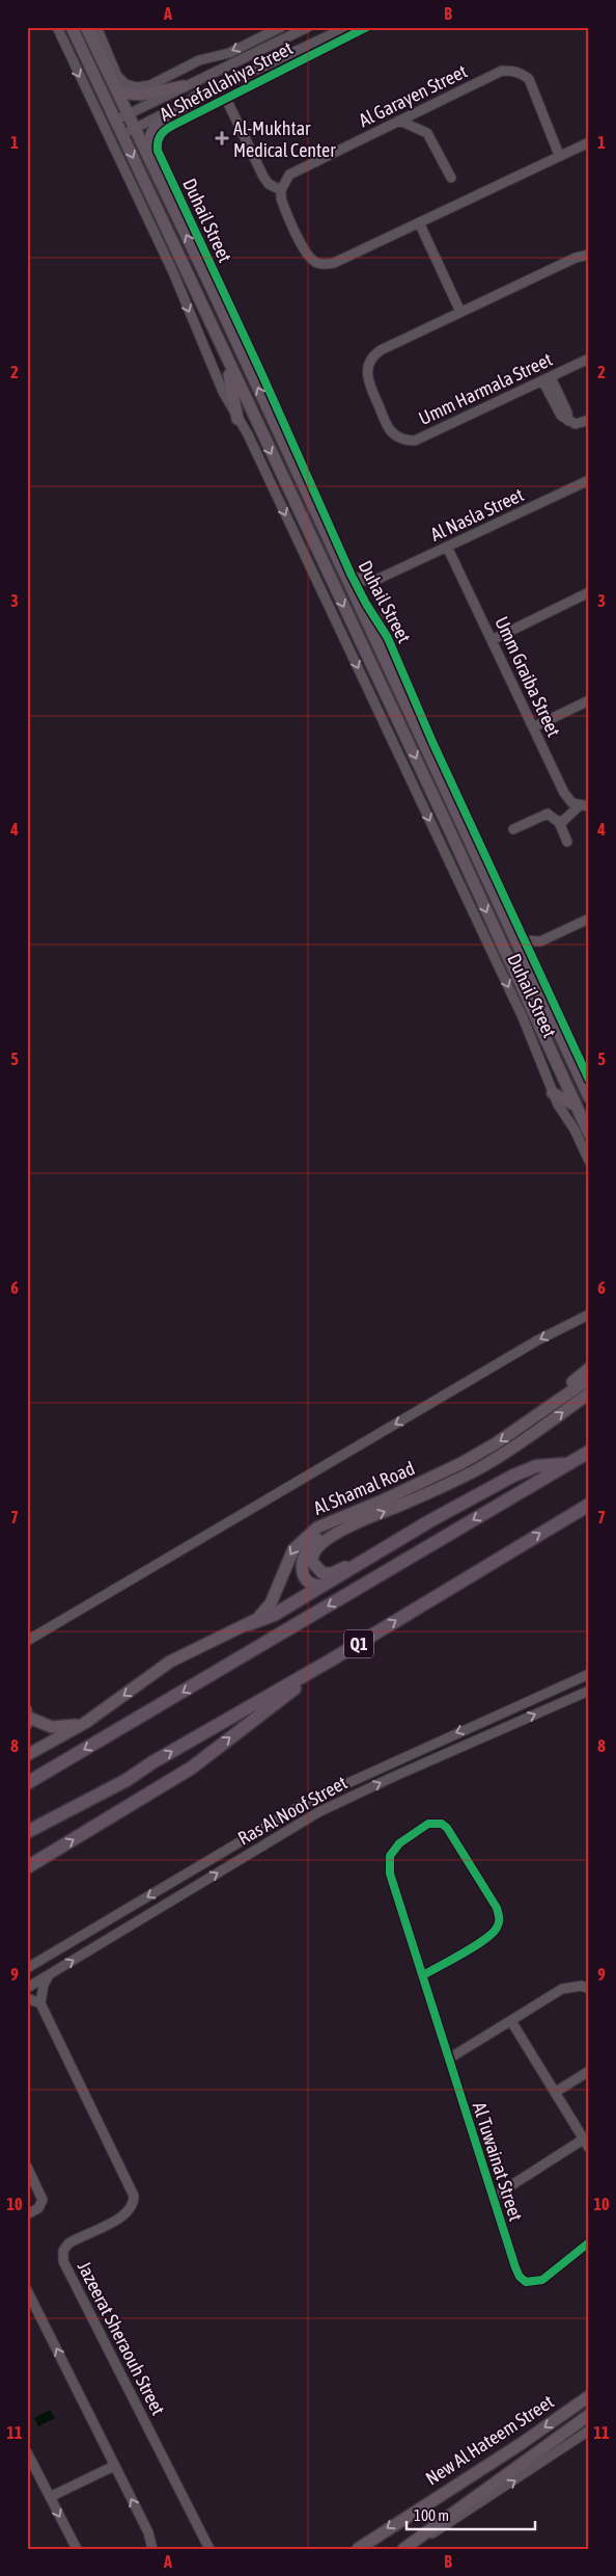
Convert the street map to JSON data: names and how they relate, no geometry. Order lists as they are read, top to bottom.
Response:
{
  "streets": {
    "highway": ["Q1"],
    "main road": ["Duhail Street", "Al Shamal Road", "New Al Hateem Street"],
    "street": [
      "Al Shefallahiya Street",
      "Al Garayen Street",
      "Umm Harmala Street",
      "Al Nasla Street",
      "Umm Graiba Street",
      "Ras Al Noof Street",
      "Al Tuwainat Street",
      "Jazeerat Sheraouh Street"
    ]
  },
  "crossings": [
    ["Al Shefallahiya Street", "Duhail Street"],
    ["Al Nasla Street", "Umm Graiba Street"]
  ],
  "places": {
    "health": ["Al-Mukhtar Medical Center"]
  },
  "scale_bar": "100 m",
  "grid": {
    "columns": ["A", "B"],
    "rows": [
      "1",
      "2",
      "3",
      "4",
      "5",
      "6",
      "7",
      "8",
      "9",
      "10",
      "11"
    ]
  }
}
